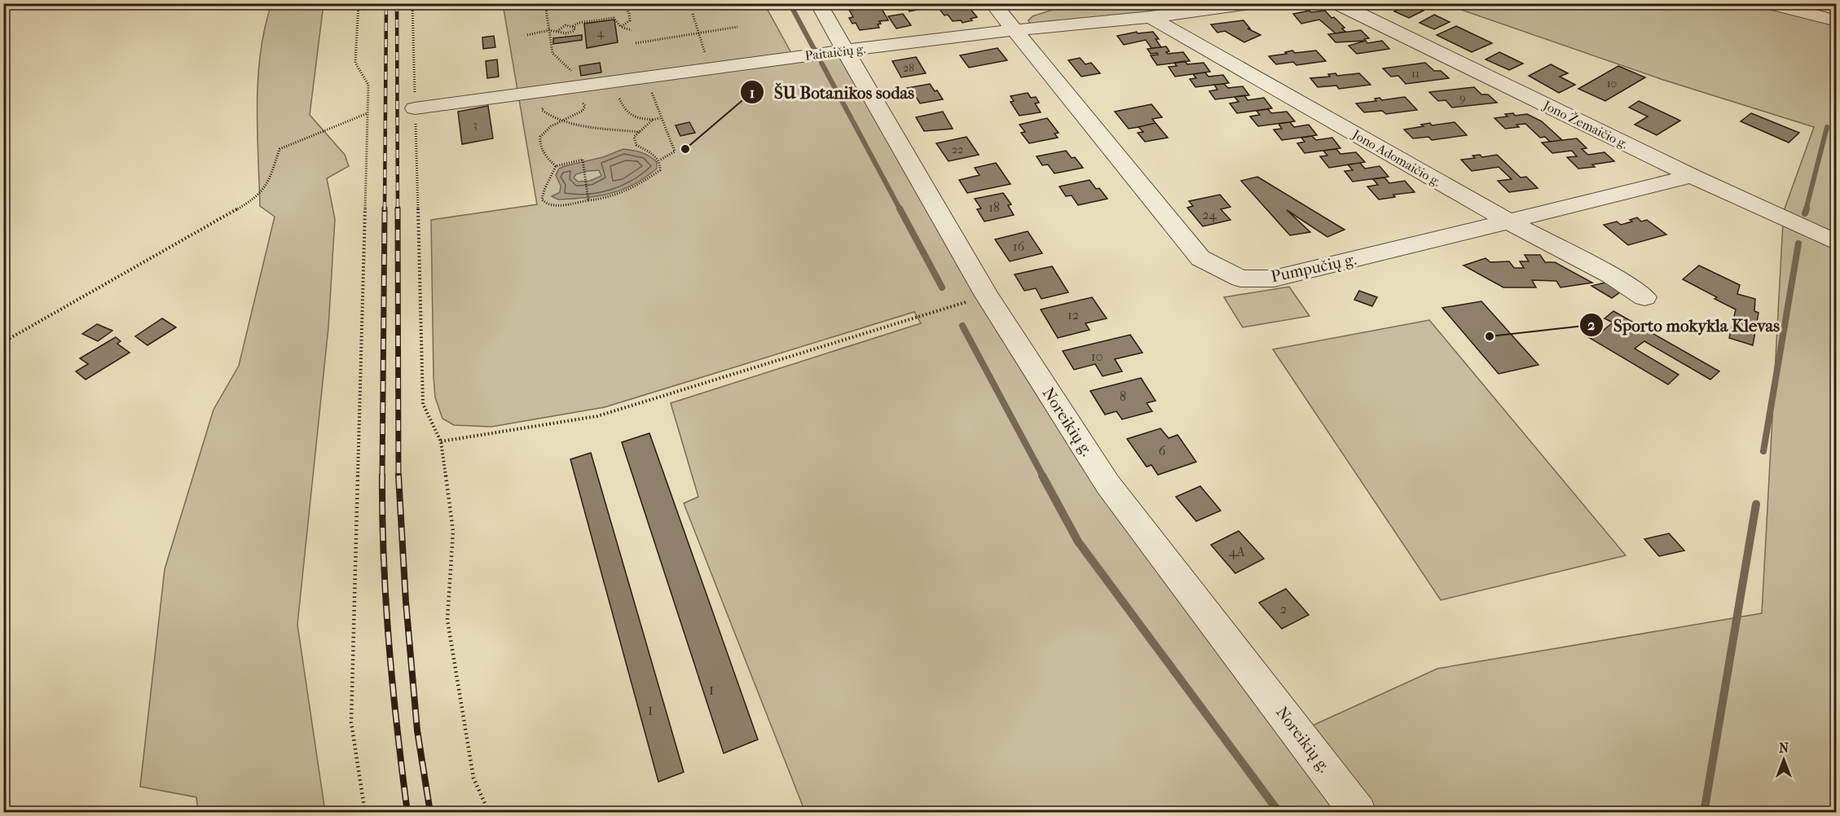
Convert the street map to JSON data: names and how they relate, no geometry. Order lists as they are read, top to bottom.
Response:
{
  "streets": {
    "street": [
      "Paitaičių g.",
      "Jono Žemaičio g.",
      "Jono Adomaičio g.",
      "Pumpučių g.",
      "Noreikių g."
    ]
  },
  "crossings": [
    ["Paitaičių g.", "Jono Adomaičio g."],
    ["Paitaičių g.", "Pumpučių g."],
    ["Paitaičių g.", "Noreikių g."],
    ["Jono Žemaičio g.", "Pumpučių g."],
    ["Jono Adomaičio g.", "Pumpučių g."]
  ],
  "places": ["ŠU Botanikos sodas", "Sporto mokykla Klevas"],
  "house_numbers": [
    "4",
    "28",
    "11",
    "10",
    "9",
    "3",
    "22",
    "18",
    "24",
    "16",
    "12",
    "10",
    "8",
    "6",
    "4A",
    "2",
    "1",
    "1"
  ],
  "north": "top"
}
